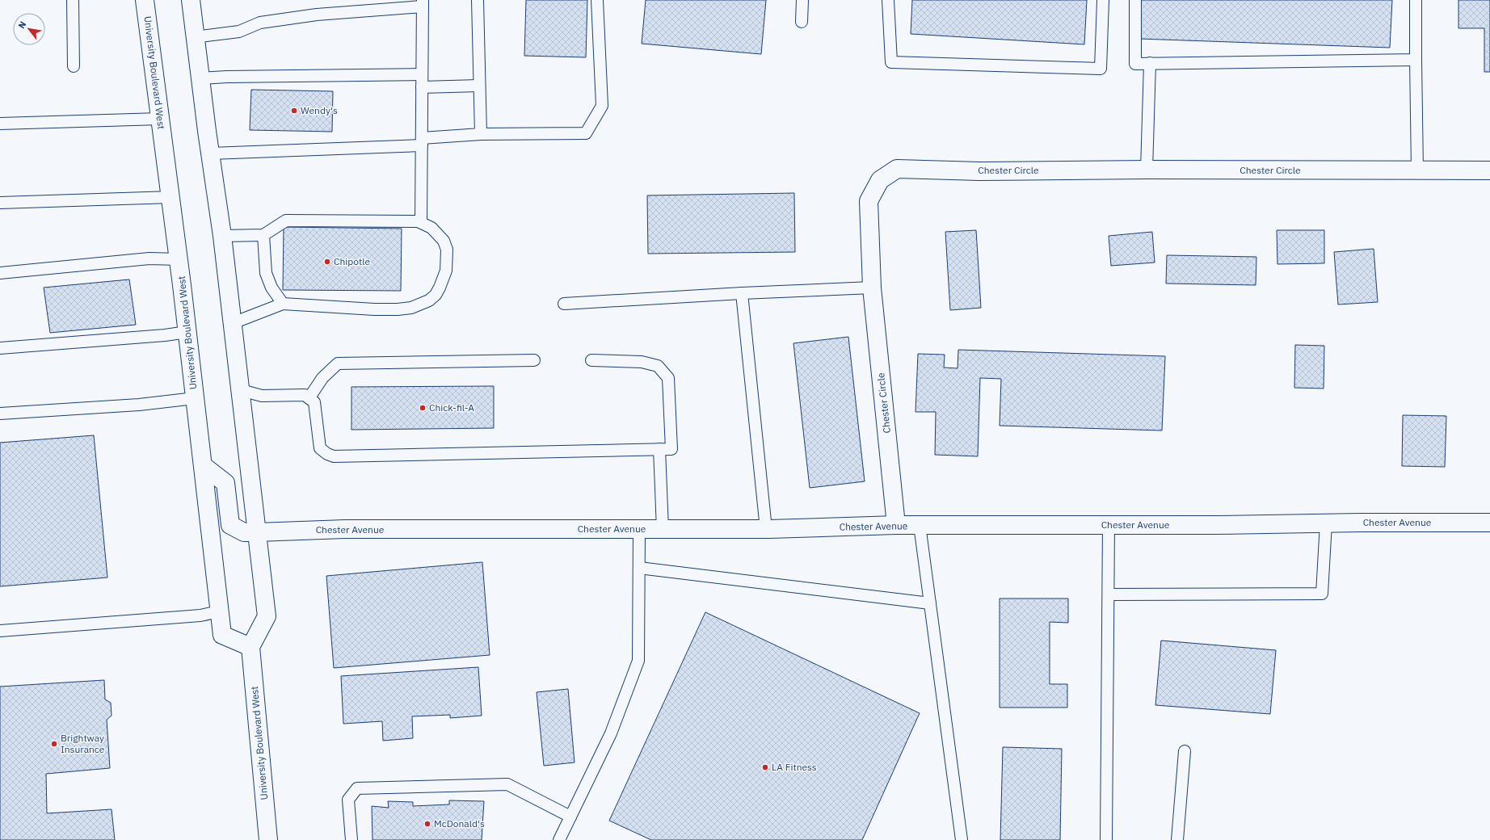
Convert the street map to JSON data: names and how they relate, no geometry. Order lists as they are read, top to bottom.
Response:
{
  "streets": {
    "street": ["University Boulevard West", "Chester Circle", "Chester Avenue"]
  },
  "crossings": [
    ["University Boulevard West", "Chester Avenue"],
    ["Chester Circle", "Chester Avenue"]
  ],
  "places": [
    "Wendy's",
    "Chipotle",
    "Chick-fil-A",
    "Brightway Insurance",
    "LA Fitness",
    "McDonald's"
  ],
  "north": "top left"
}
